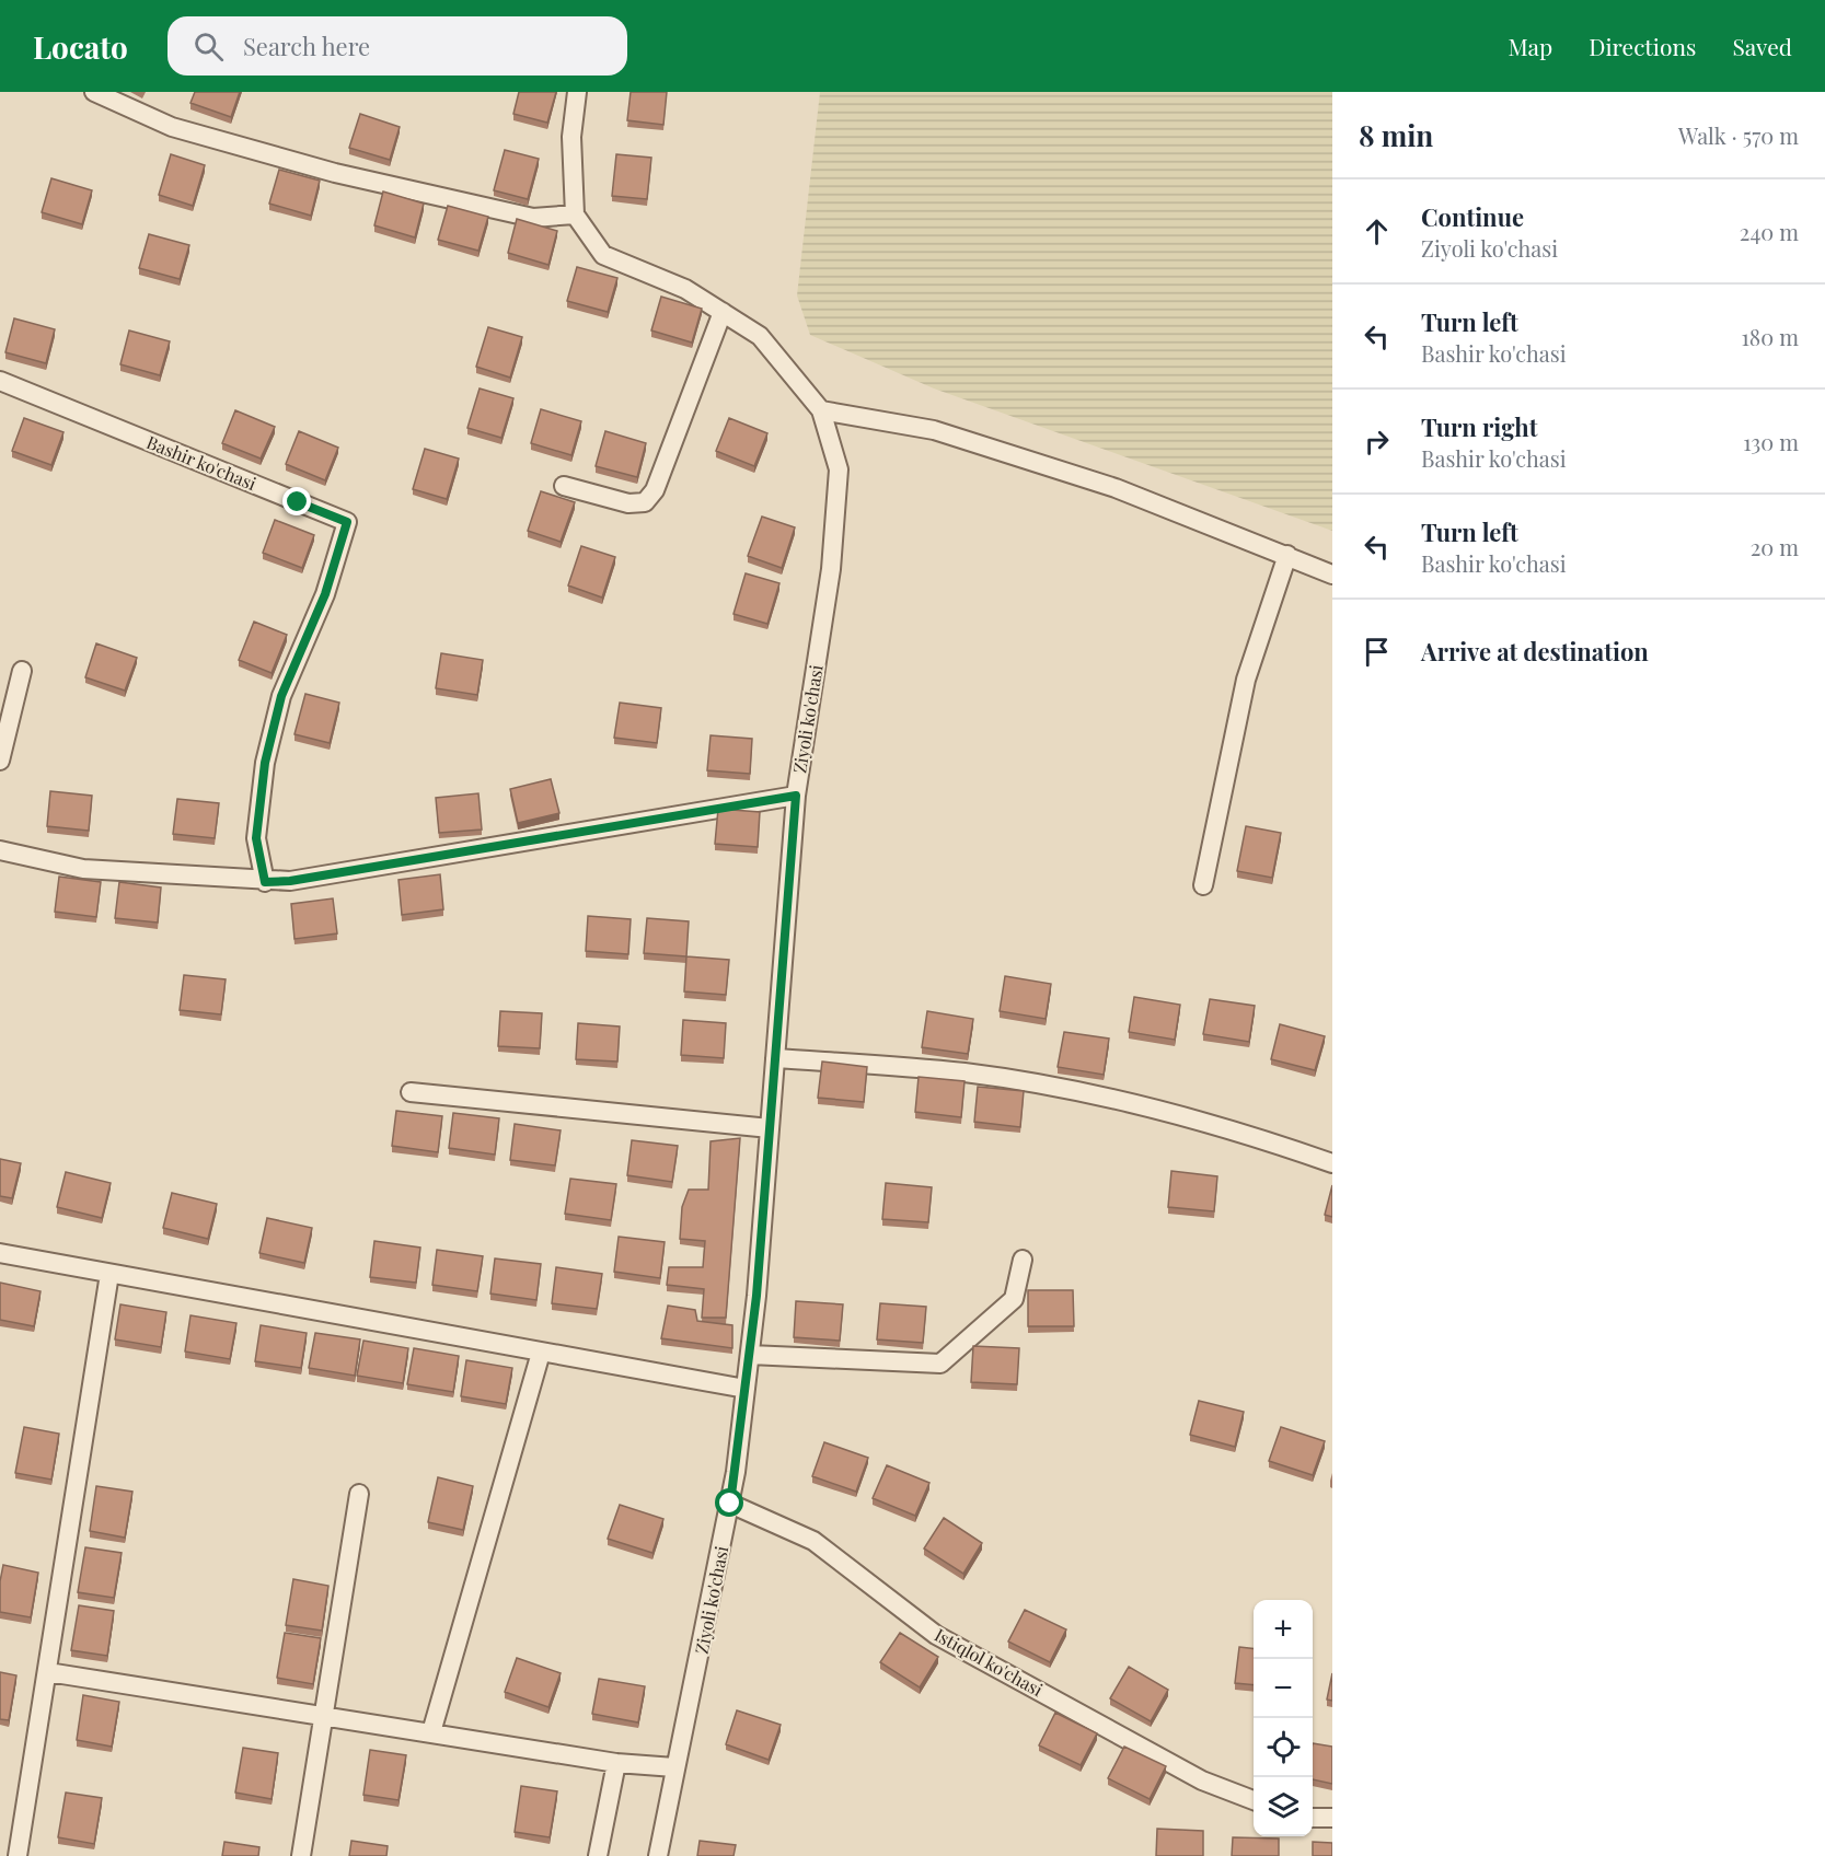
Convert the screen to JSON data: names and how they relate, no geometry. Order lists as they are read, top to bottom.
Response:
{
  "streets": {
    "street": ["Bashir ko'chasi", "Ziyoli ko'chasi", "Istiqlol ko'chasi"]
  },
  "crossings": [
    ["Ziyoli ko'chasi", "Istiqlol ko'chasi"]
  ],
  "page": {
    "header": "Locato",
    "search": "Search here",
    "nav": ["Map", "Directions", "Saved"],
    "heading": ["8 min", "Walk · 570 m"],
    "list": [
      ["Continue", "Ziyoli ko'chasi", "240 m"],
      ["Turn left", "Bashir ko'chasi", "180 m"],
      ["Turn right", "Bashir ko'chasi", "130 m"],
      ["Turn left", "Bashir ko'chasi", "20 m"],
      "Arrive at destination"
    ],
    "map_buttons": ["+", "−"]
  }
}
